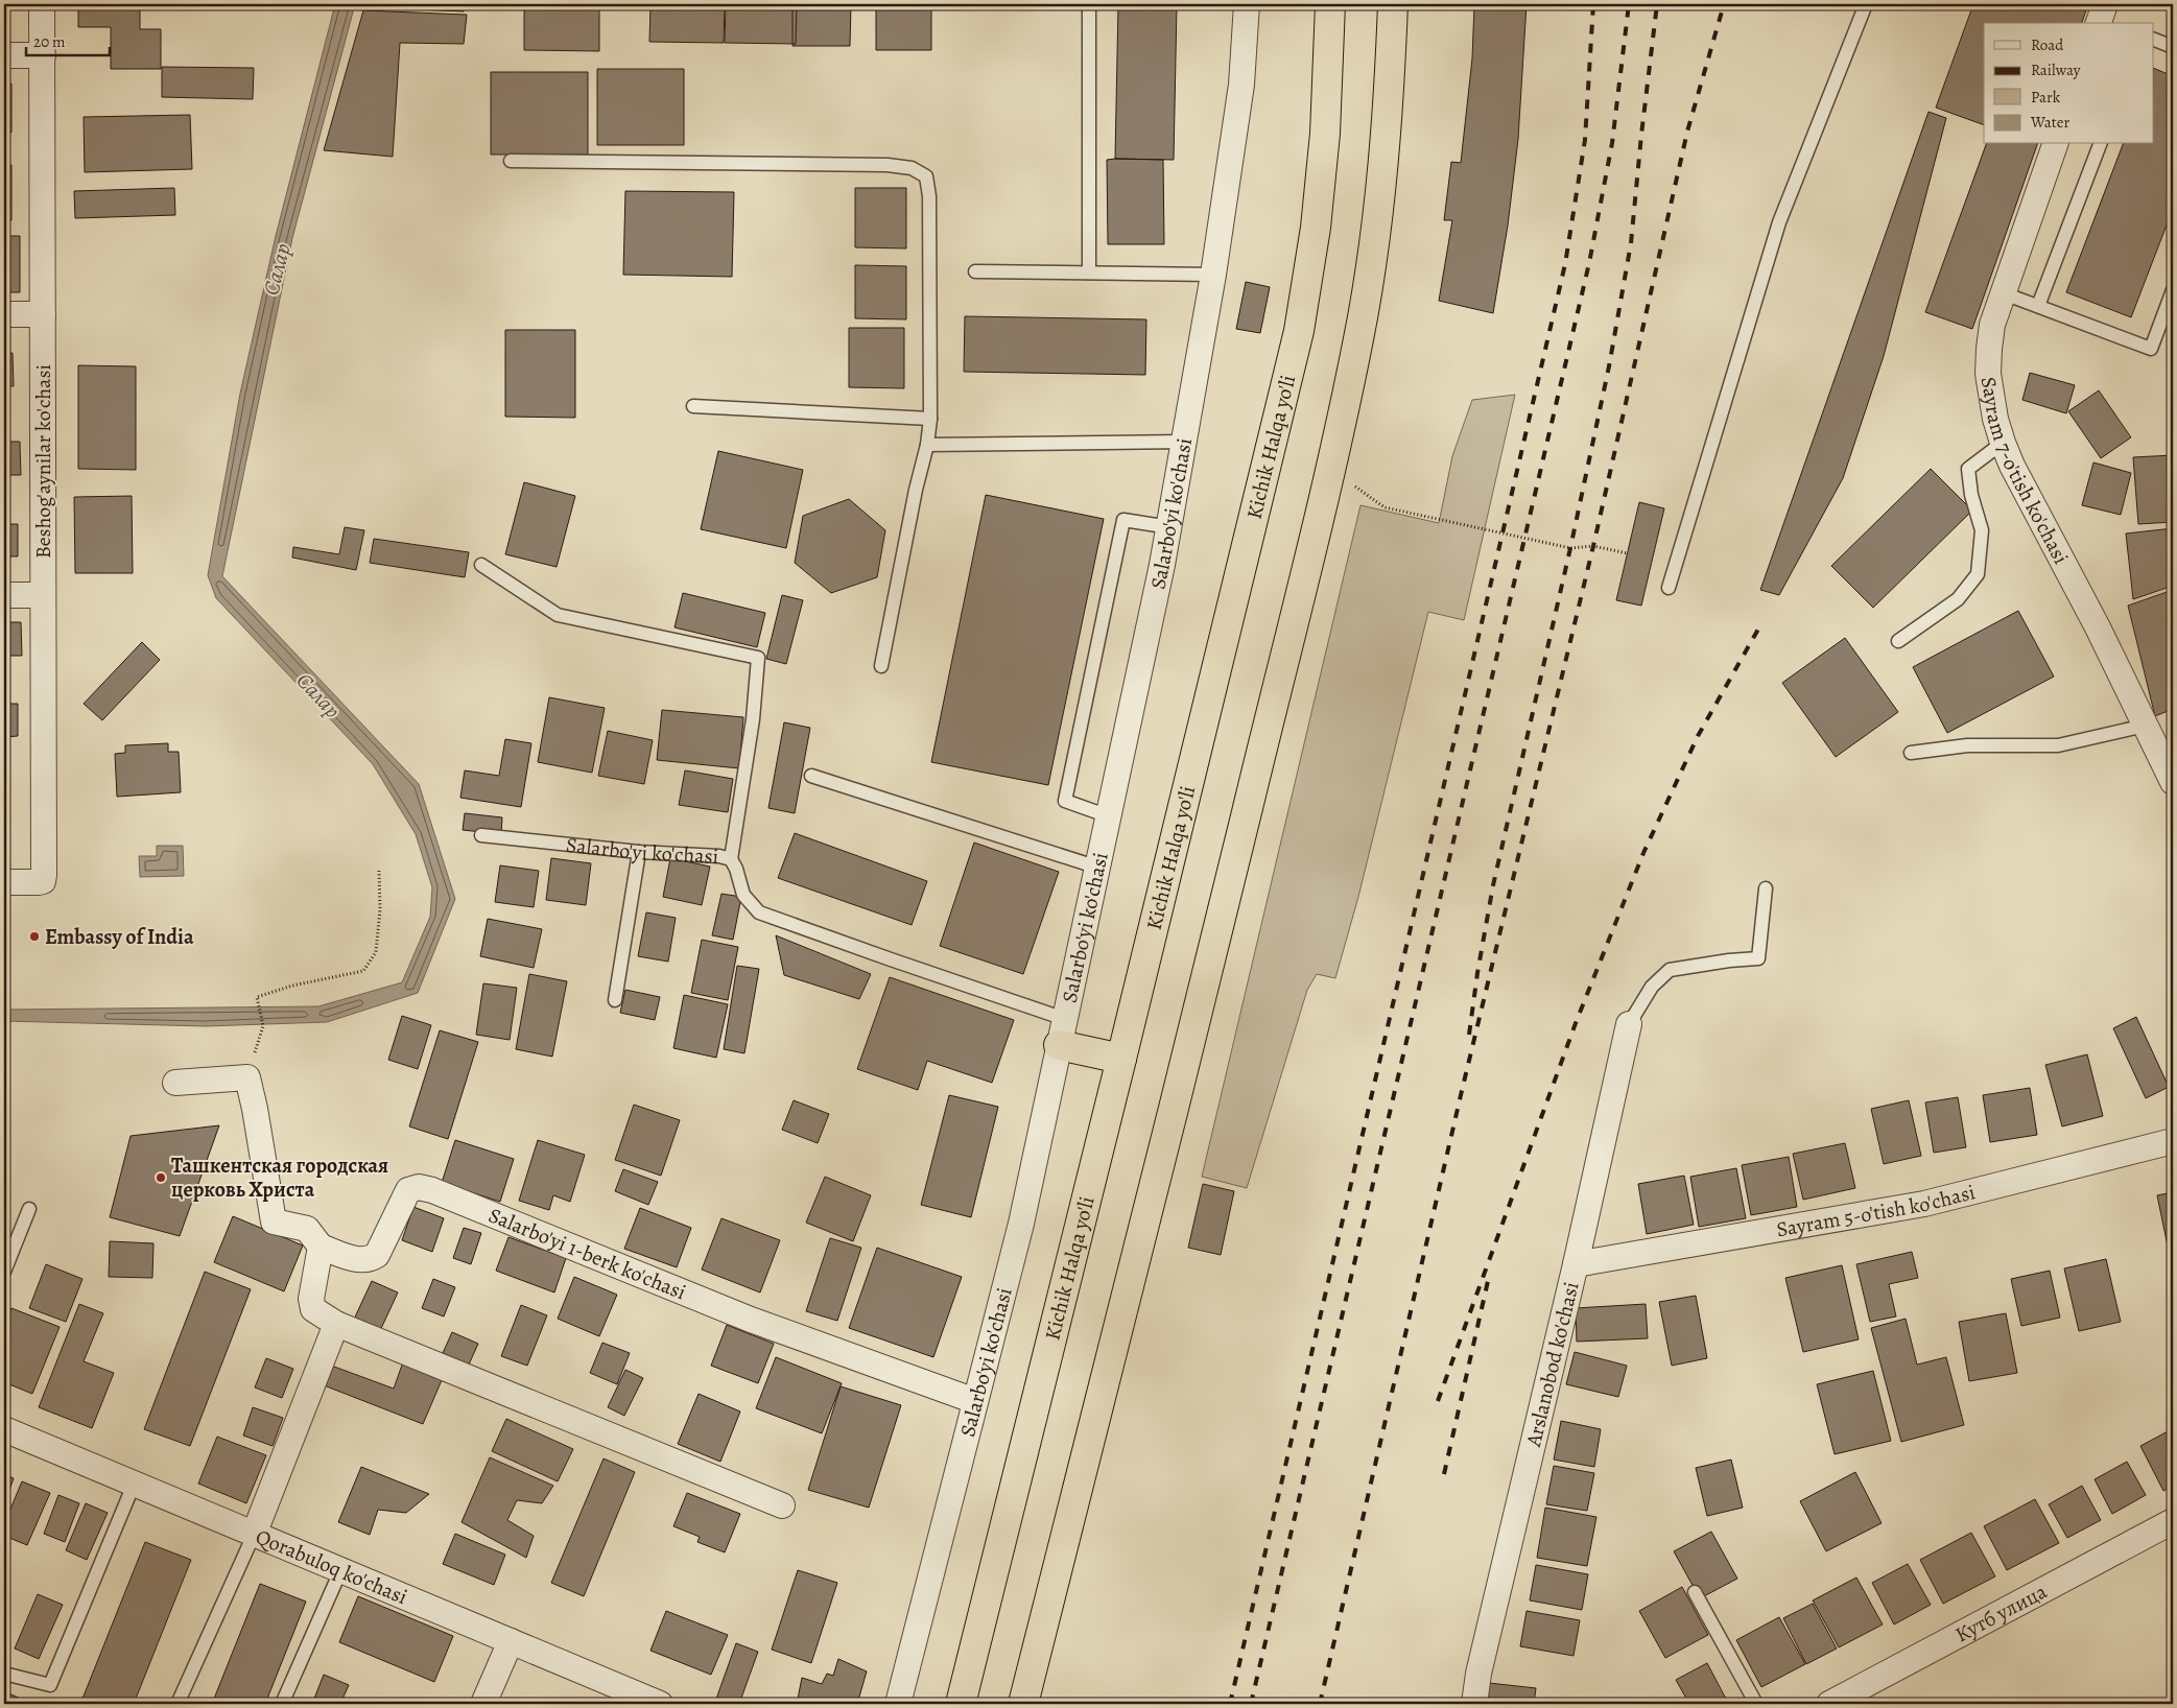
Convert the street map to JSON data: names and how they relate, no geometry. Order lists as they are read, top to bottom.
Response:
{
  "streets": {
    "highway": ["Kichik Halqa yo'li"],
    "street": [
      "Beshog'aynilar ko'chasi",
      "Sayram 7-o'tish ko'chasi",
      "Salarbo'yi ko'chasi",
      "Sayram 5-o'tish ko'chasi",
      "Salarbo'yi 1-berk ko'chasi",
      "Arslanobod ko'chasi",
      "Qorabuloq ko'chasi",
      "Кутб улица"
    ]
  },
  "crossings": [
    ["Salarbo'yi ko'chasi", "Salarbo'yi 1-berk ko'chasi"],
    ["Sayram 5-o'tish ko'chasi", "Arslanobod ko'chasi"]
  ],
  "water": ["Салар"],
  "places": ["Embassy of India", "Ташкентская городская церковь Христа"],
  "legend": [
    "Road",
    "Railway",
    "Park",
    "Water"
  ],
  "scale_bar": "20 m"
}
